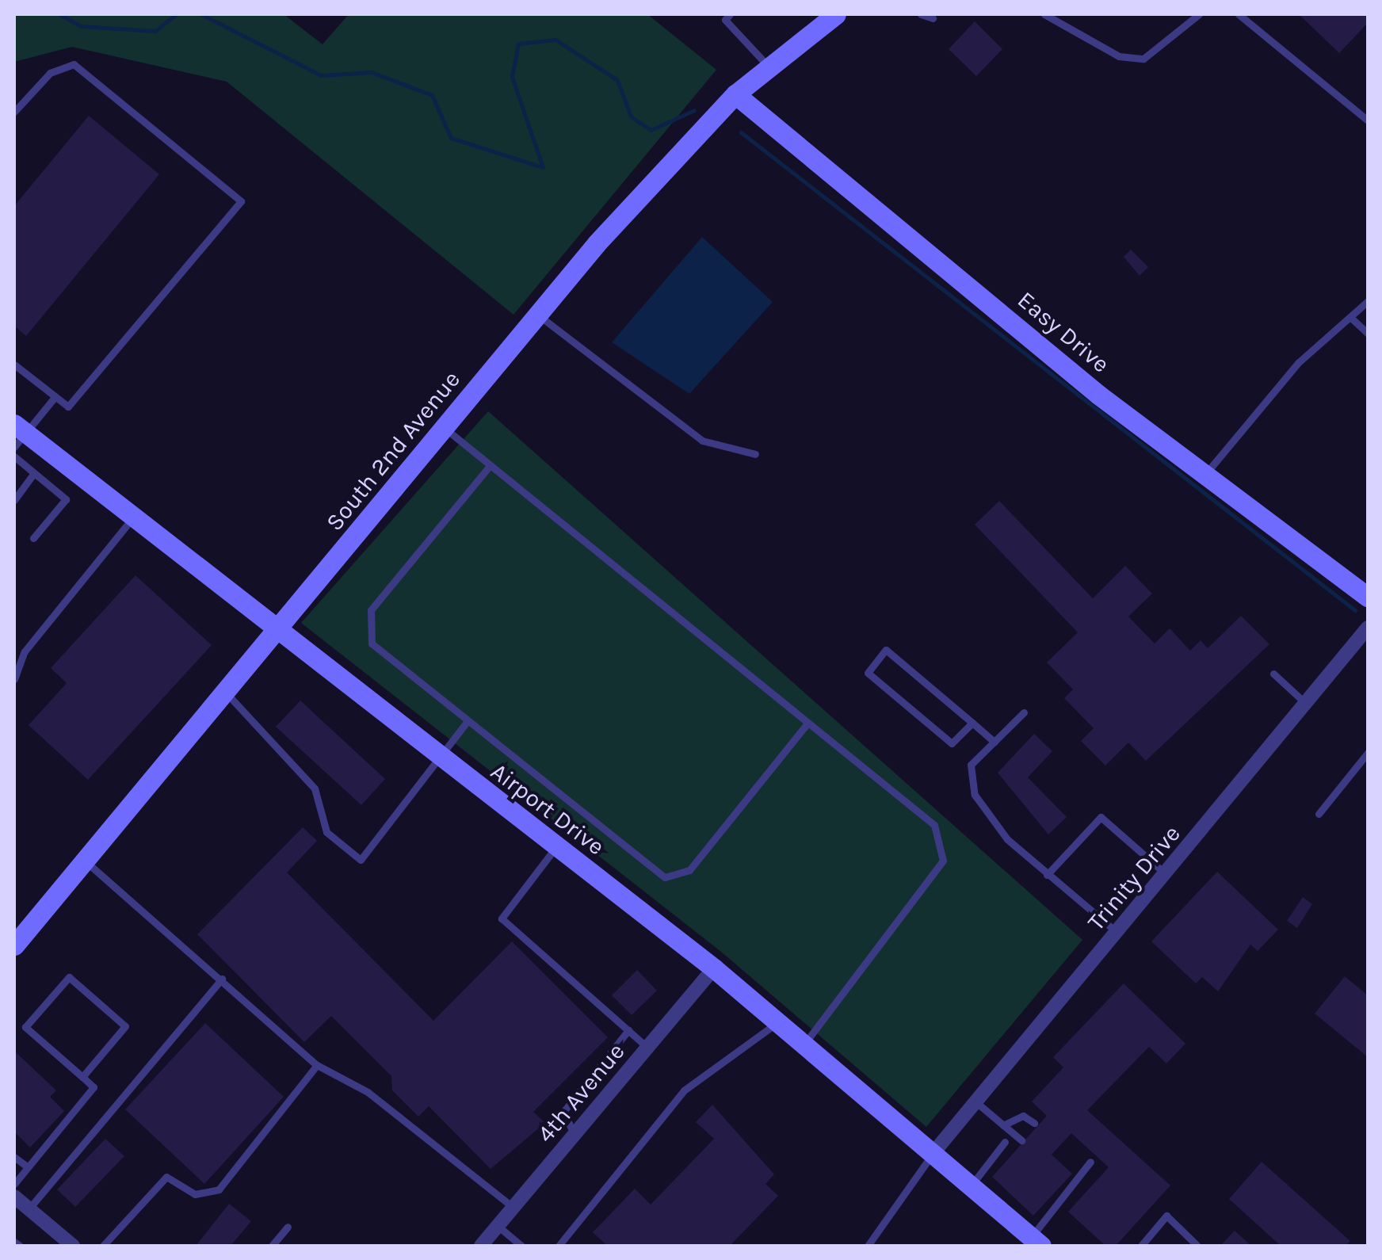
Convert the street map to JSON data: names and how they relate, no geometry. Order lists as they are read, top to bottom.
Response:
{
  "streets": {
    "street": [
      "Easy Drive",
      "South 2nd Avenue",
      "Airport Drive",
      "Trinity Drive",
      "4th Avenue"
    ]
  },
  "crossings": [
    ["Easy Drive", "South 2nd Avenue"],
    ["South 2nd Avenue", "Airport Drive"],
    ["Airport Drive", "Trinity Drive"],
    ["Airport Drive", "4th Avenue"]
  ]
}
